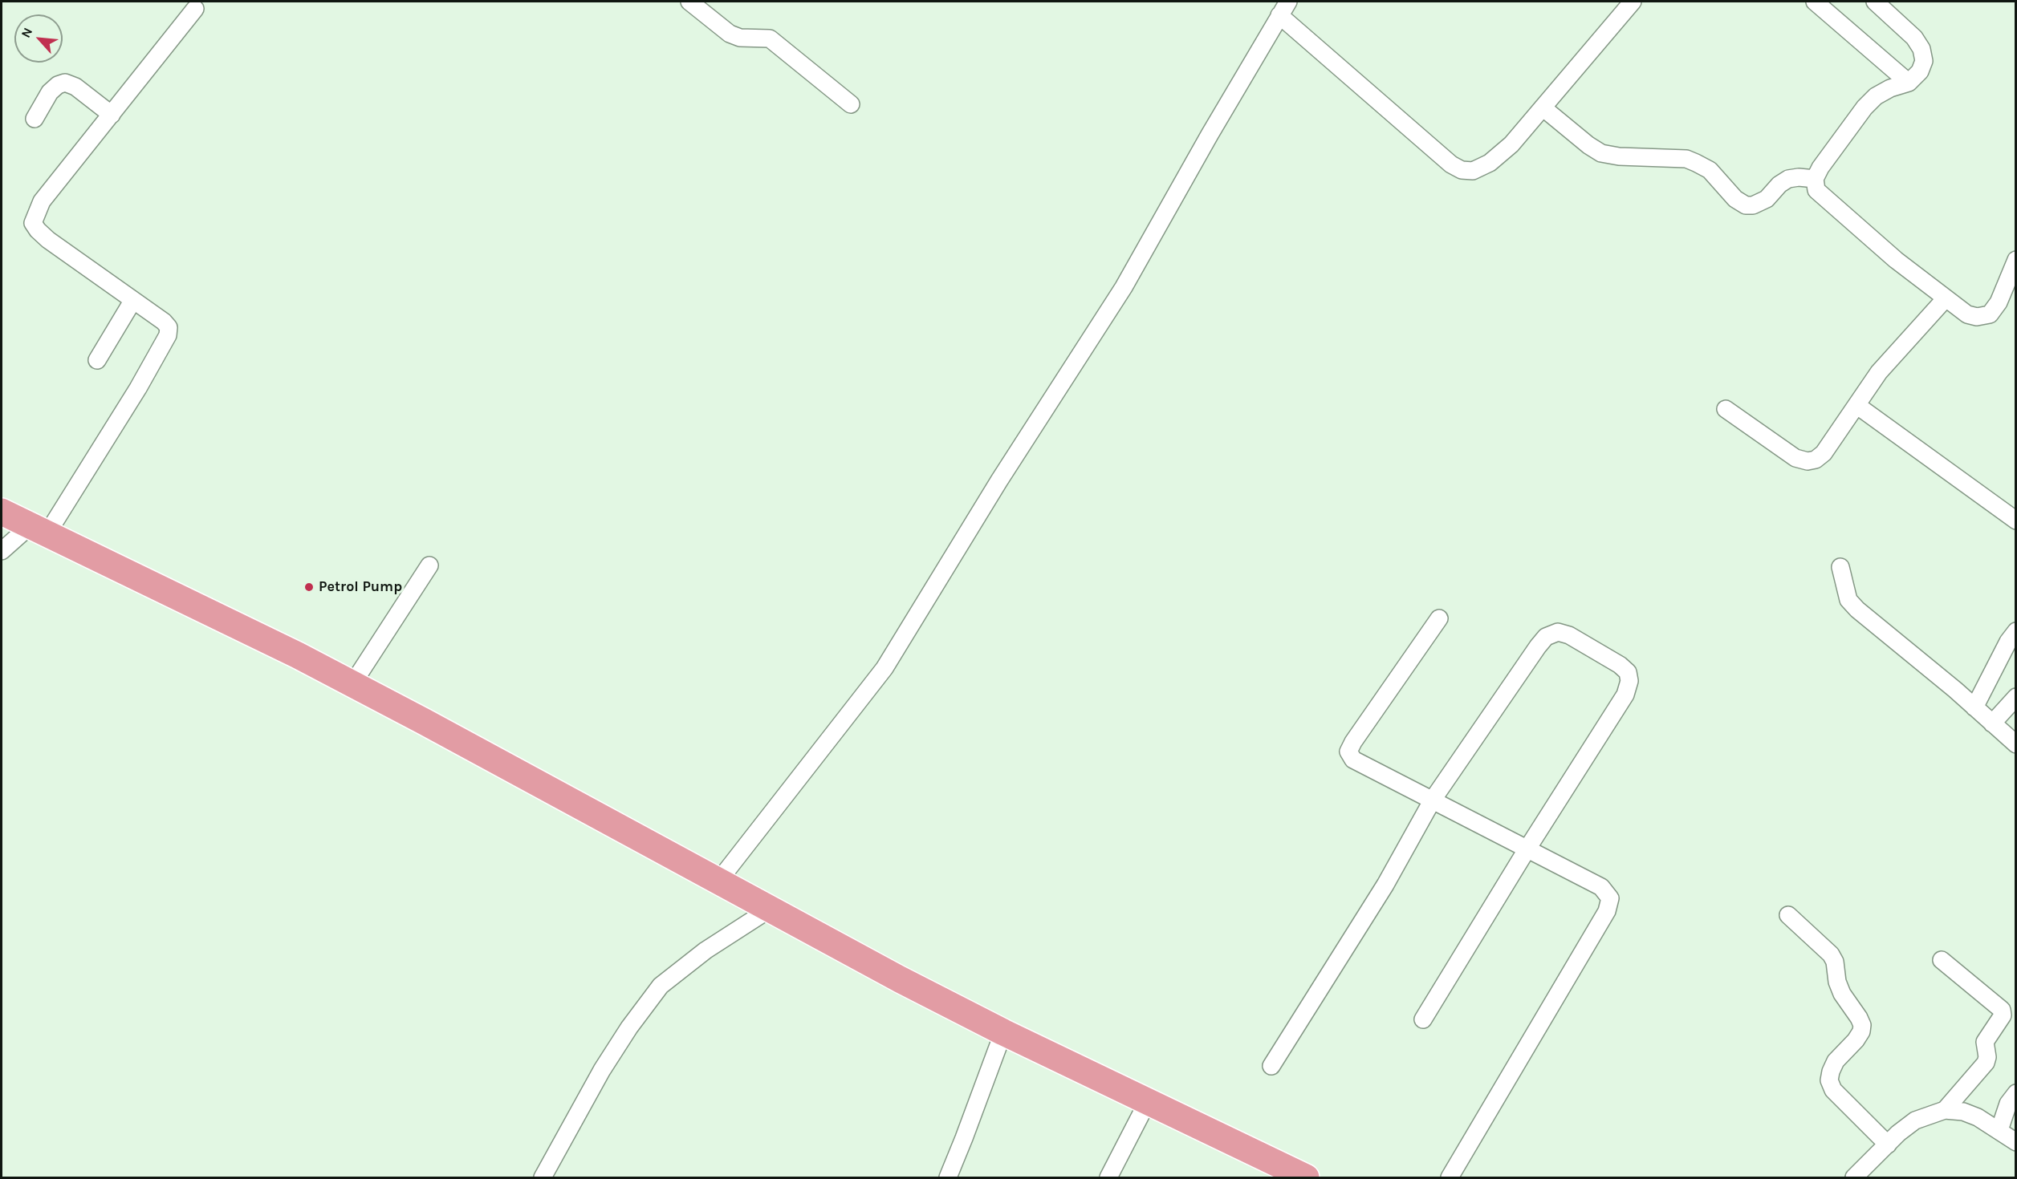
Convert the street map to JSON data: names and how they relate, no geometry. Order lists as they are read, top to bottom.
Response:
{
  "places": ["Petrol Pump"],
  "north": "top left"
}
